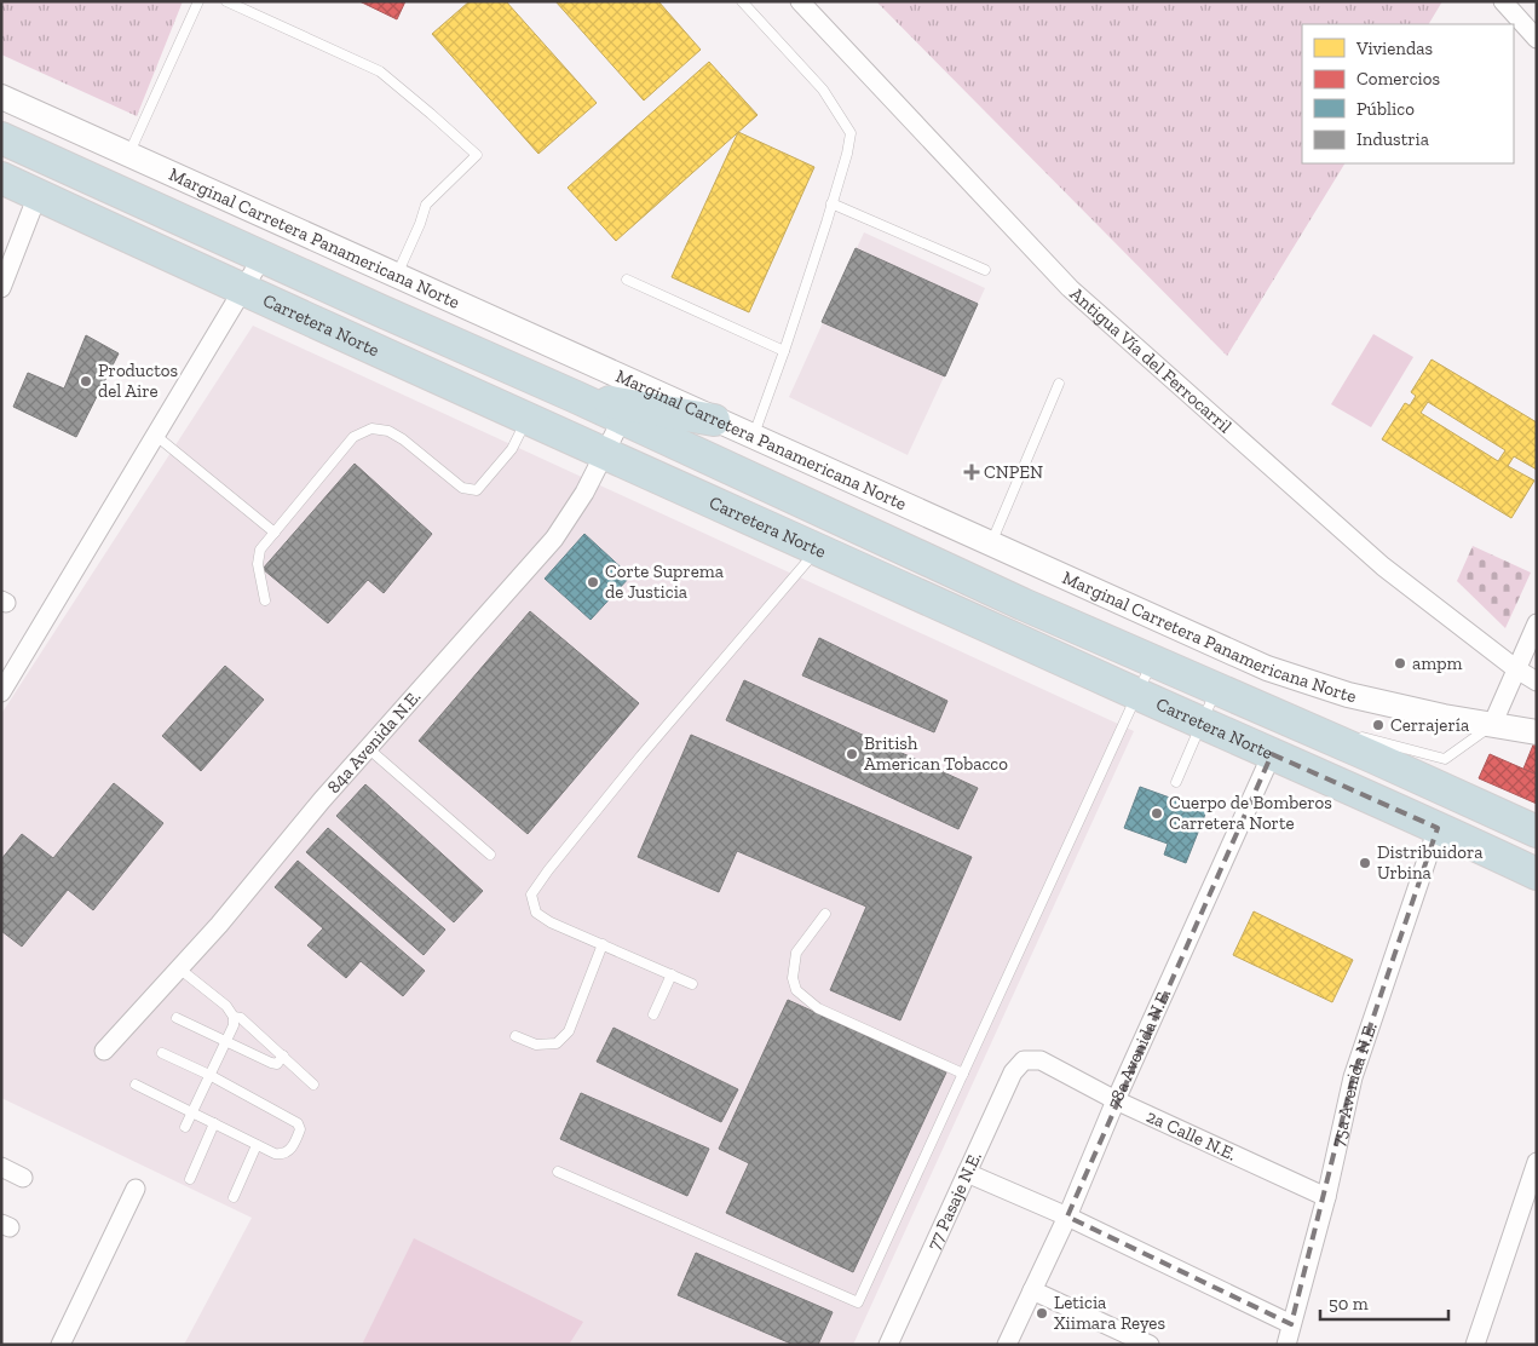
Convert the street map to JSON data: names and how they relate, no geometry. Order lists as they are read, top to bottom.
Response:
{
  "streets": {
    "highway": ["Carretera Norte"],
    "street": [
      "Marginal Carretera Panamericana Norte",
      "Antigua Vía del Ferrocarril",
      "84a Avenida N.E.",
      "78a Avenida N.E.",
      "75a Avenida N.E.",
      "2a Calle N.E.",
      "77 Pasaje N.E."
    ]
  },
  "crossings": [
    ["Carretera Norte", "84a Avenida N.E."],
    ["Carretera Norte", "78a Avenida N.E."],
    ["Carretera Norte", "75a Avenida N.E."],
    ["78a Avenida N.E.", "2a Calle N.E."],
    ["75a Avenida N.E.", "2a Calle N.E."],
    ["2a Calle N.E.", "77 Pasaje N.E."]
  ],
  "places": {
    "other": [
      "Productos del Aire",
      "Corte Suprema de Justicia",
      "ampm",
      "Cerrajería",
      "British American Tobacco",
      "Cuerpo de Bomberos Carretera Norte",
      "Distribuidora Urbina",
      "Leticia Xiimara Reyes"
    ],
    "health": ["CNPEN"]
  },
  "legend": [
    "Viviendas",
    "Comercios",
    "Público",
    "Industria"
  ],
  "scale_bar": "50 m"
}
